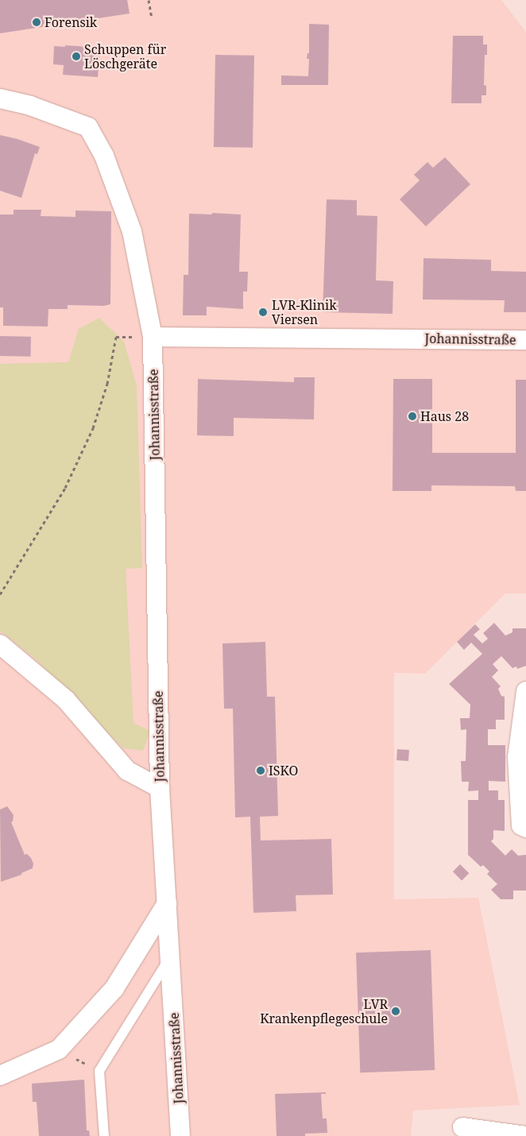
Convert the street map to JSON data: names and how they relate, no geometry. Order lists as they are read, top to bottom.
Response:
{
  "streets": {
    "street": ["Johannisstraße"]
  },
  "places": [
    "Forensik",
    "Schuppen für Löschgeräte",
    "LVR-Klinik Viersen",
    "Haus 28",
    "ISKO",
    "LVR Krankenpflegeschule"
  ]
}
